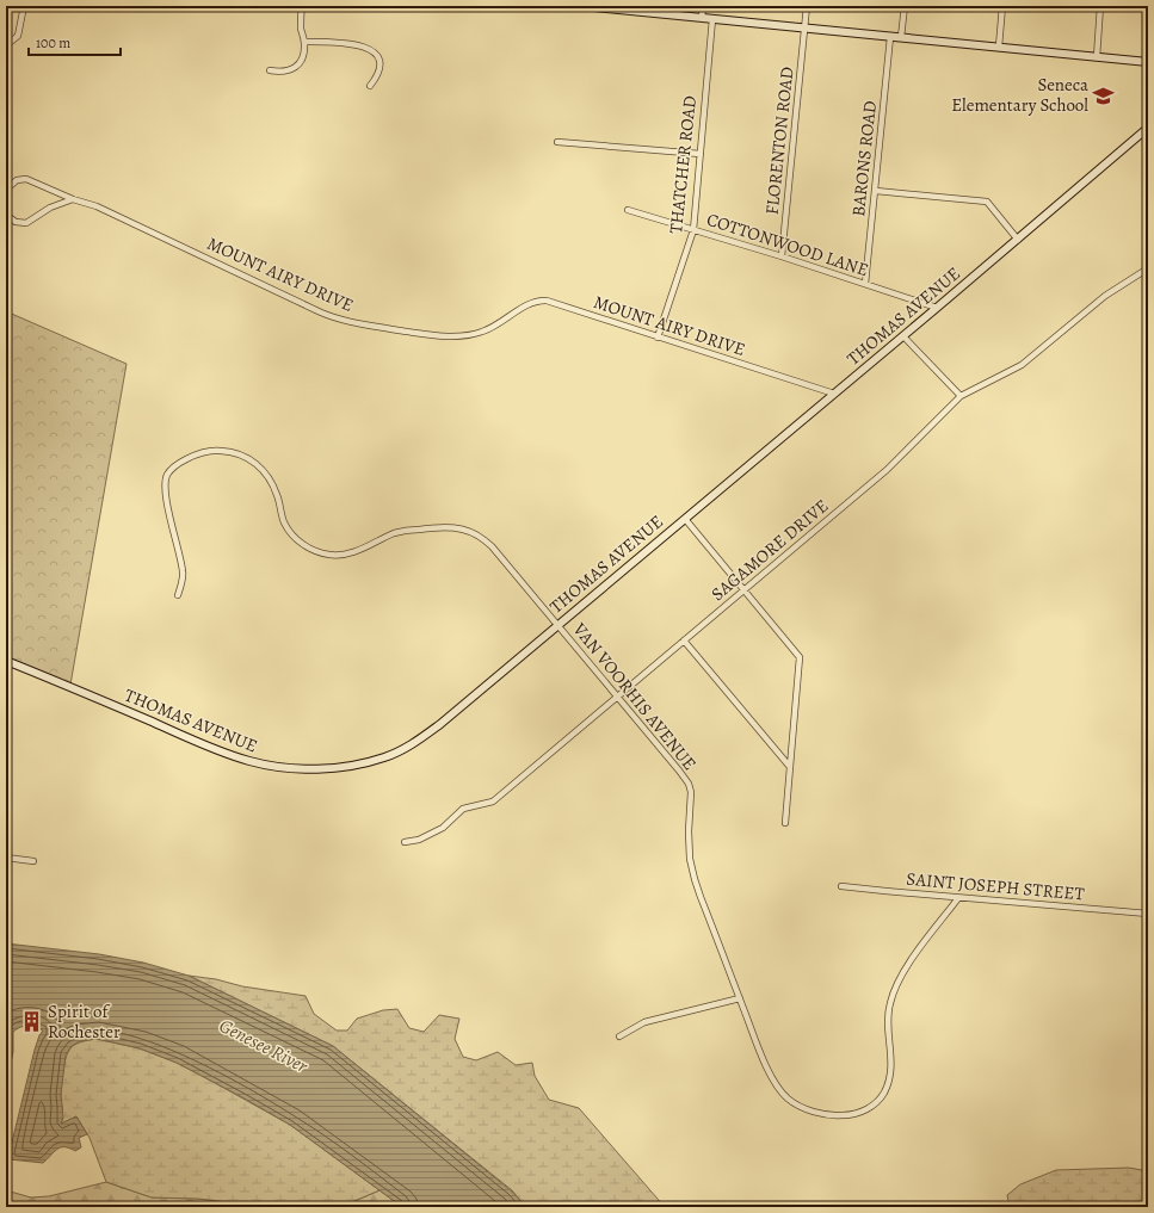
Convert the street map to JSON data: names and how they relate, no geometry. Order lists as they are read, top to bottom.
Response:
{
  "streets": {
    "main road": ["THOMAS AVENUE"],
    "street": [
      "FLORENTON ROAD",
      "BARONS ROAD",
      "THATCHER ROAD",
      "COTTONWOOD LANE",
      "MOUNT AIRY DRIVE",
      "SAGAMORE DRIVE",
      "VAN VOORHIS AVENUE",
      "SAINT JOSEPH STREET"
    ]
  },
  "crossings": [
    ["FLORENTON ROAD", "COTTONWOOD LANE"],
    ["BARONS ROAD", "COTTONWOOD LANE"],
    ["THATCHER ROAD", "COTTONWOOD LANE"],
    ["THATCHER ROAD", "MOUNT AIRY DRIVE"],
    ["COTTONWOOD LANE", "THOMAS AVENUE"],
    ["MOUNT AIRY DRIVE", "THOMAS AVENUE"],
    ["THOMAS AVENUE", "VAN VOORHIS AVENUE"],
    ["SAGAMORE DRIVE", "VAN VOORHIS AVENUE"],
    ["VAN VOORHIS AVENUE", "SAINT JOSEPH STREET"]
  ],
  "water": ["Genesee River"],
  "places": {
    "school or university": ["Seneca Elementary School"],
    "building": ["Spirit of Rochester"]
  },
  "scale_bar": "100 m"
}
